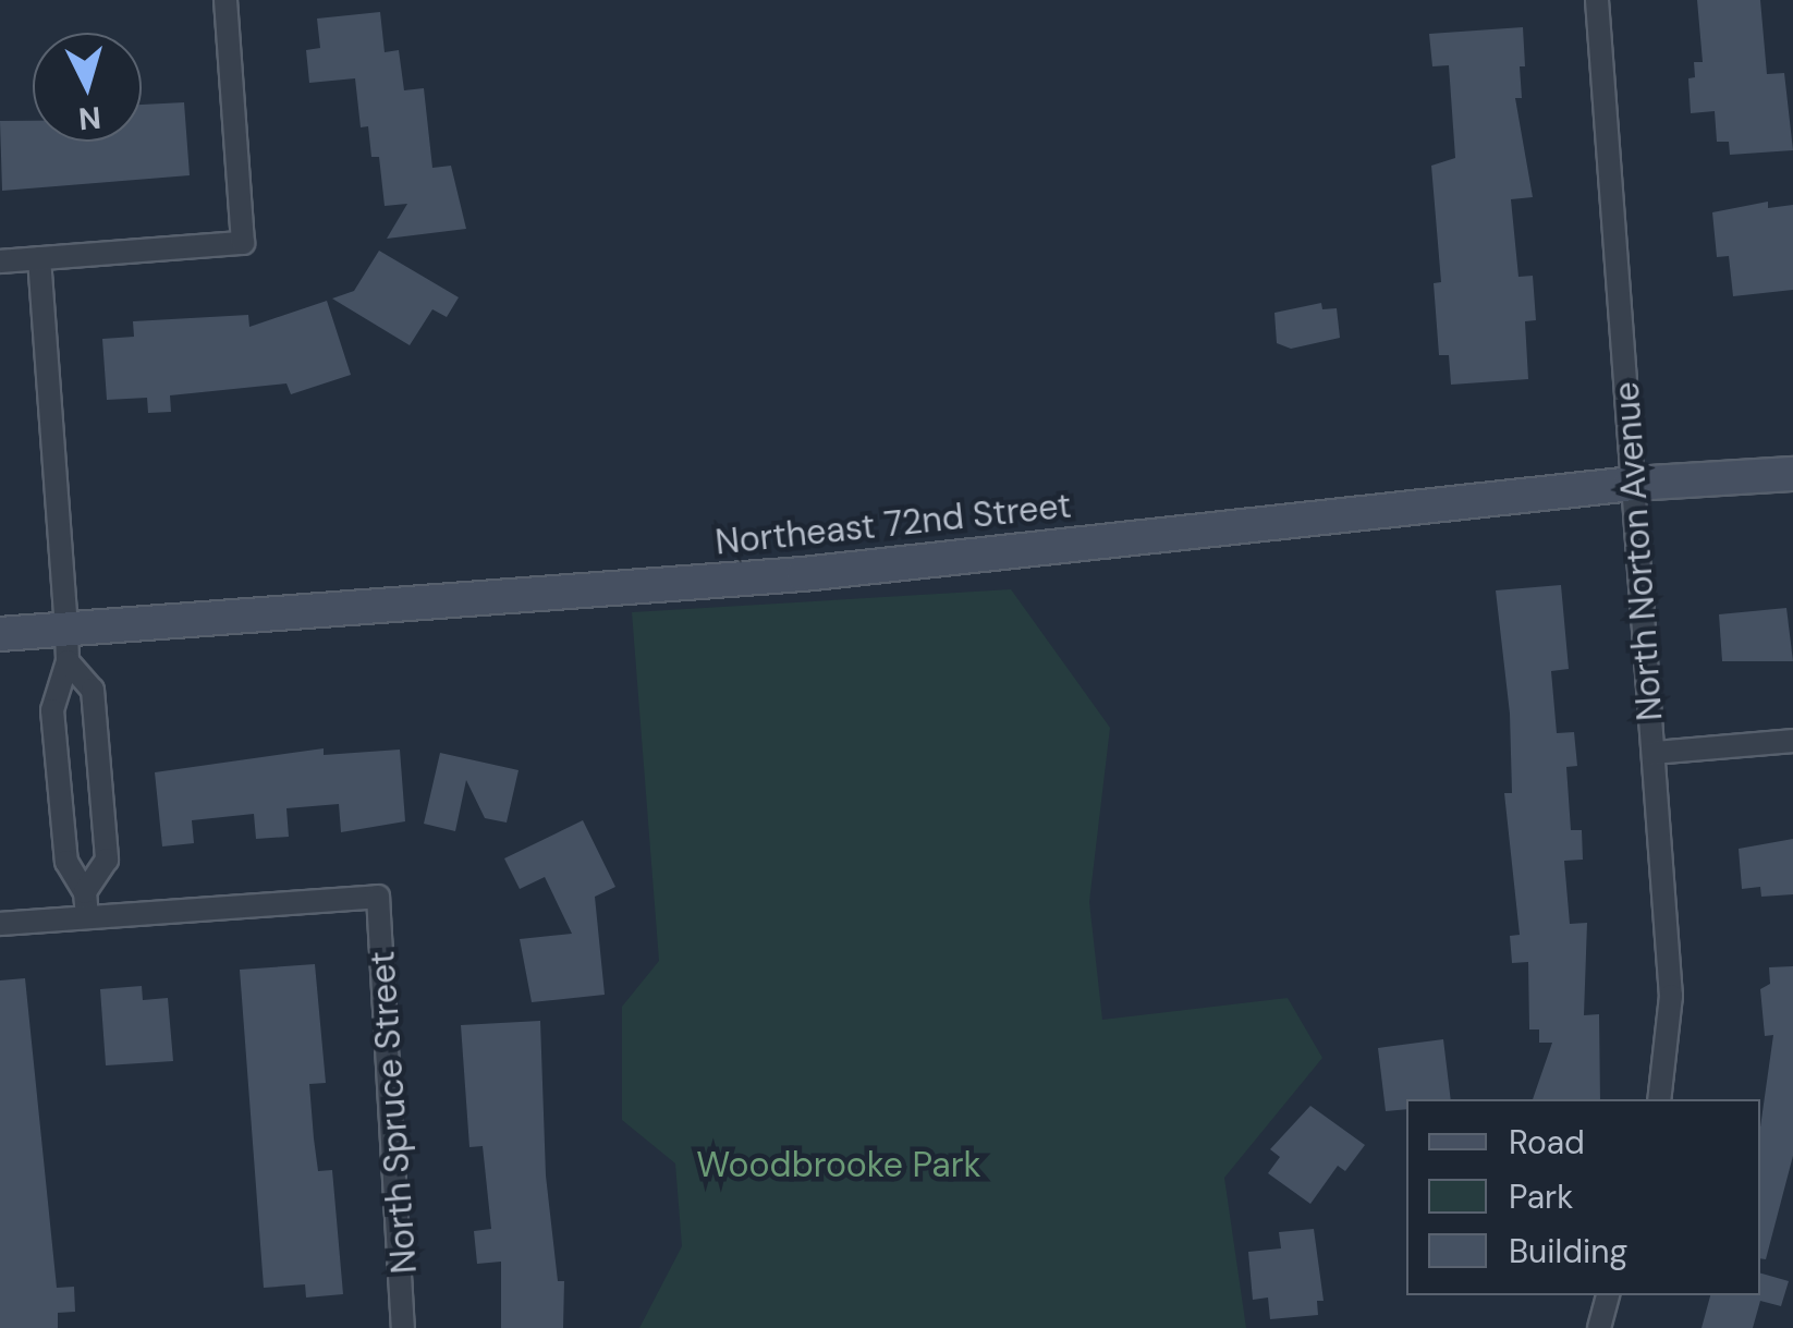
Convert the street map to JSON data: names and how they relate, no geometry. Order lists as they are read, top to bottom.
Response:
{
  "streets": {
    "main road": ["Northeast 72nd Street"],
    "street": ["North Norton Avenue", "North Spruce Street"]
  },
  "crossings": [
    ["Northeast 72nd Street", "North Norton Avenue"]
  ],
  "parks": ["Woodbrooke Park"],
  "legend": ["Road", "Park", "Building"],
  "north": "bottom"
}
